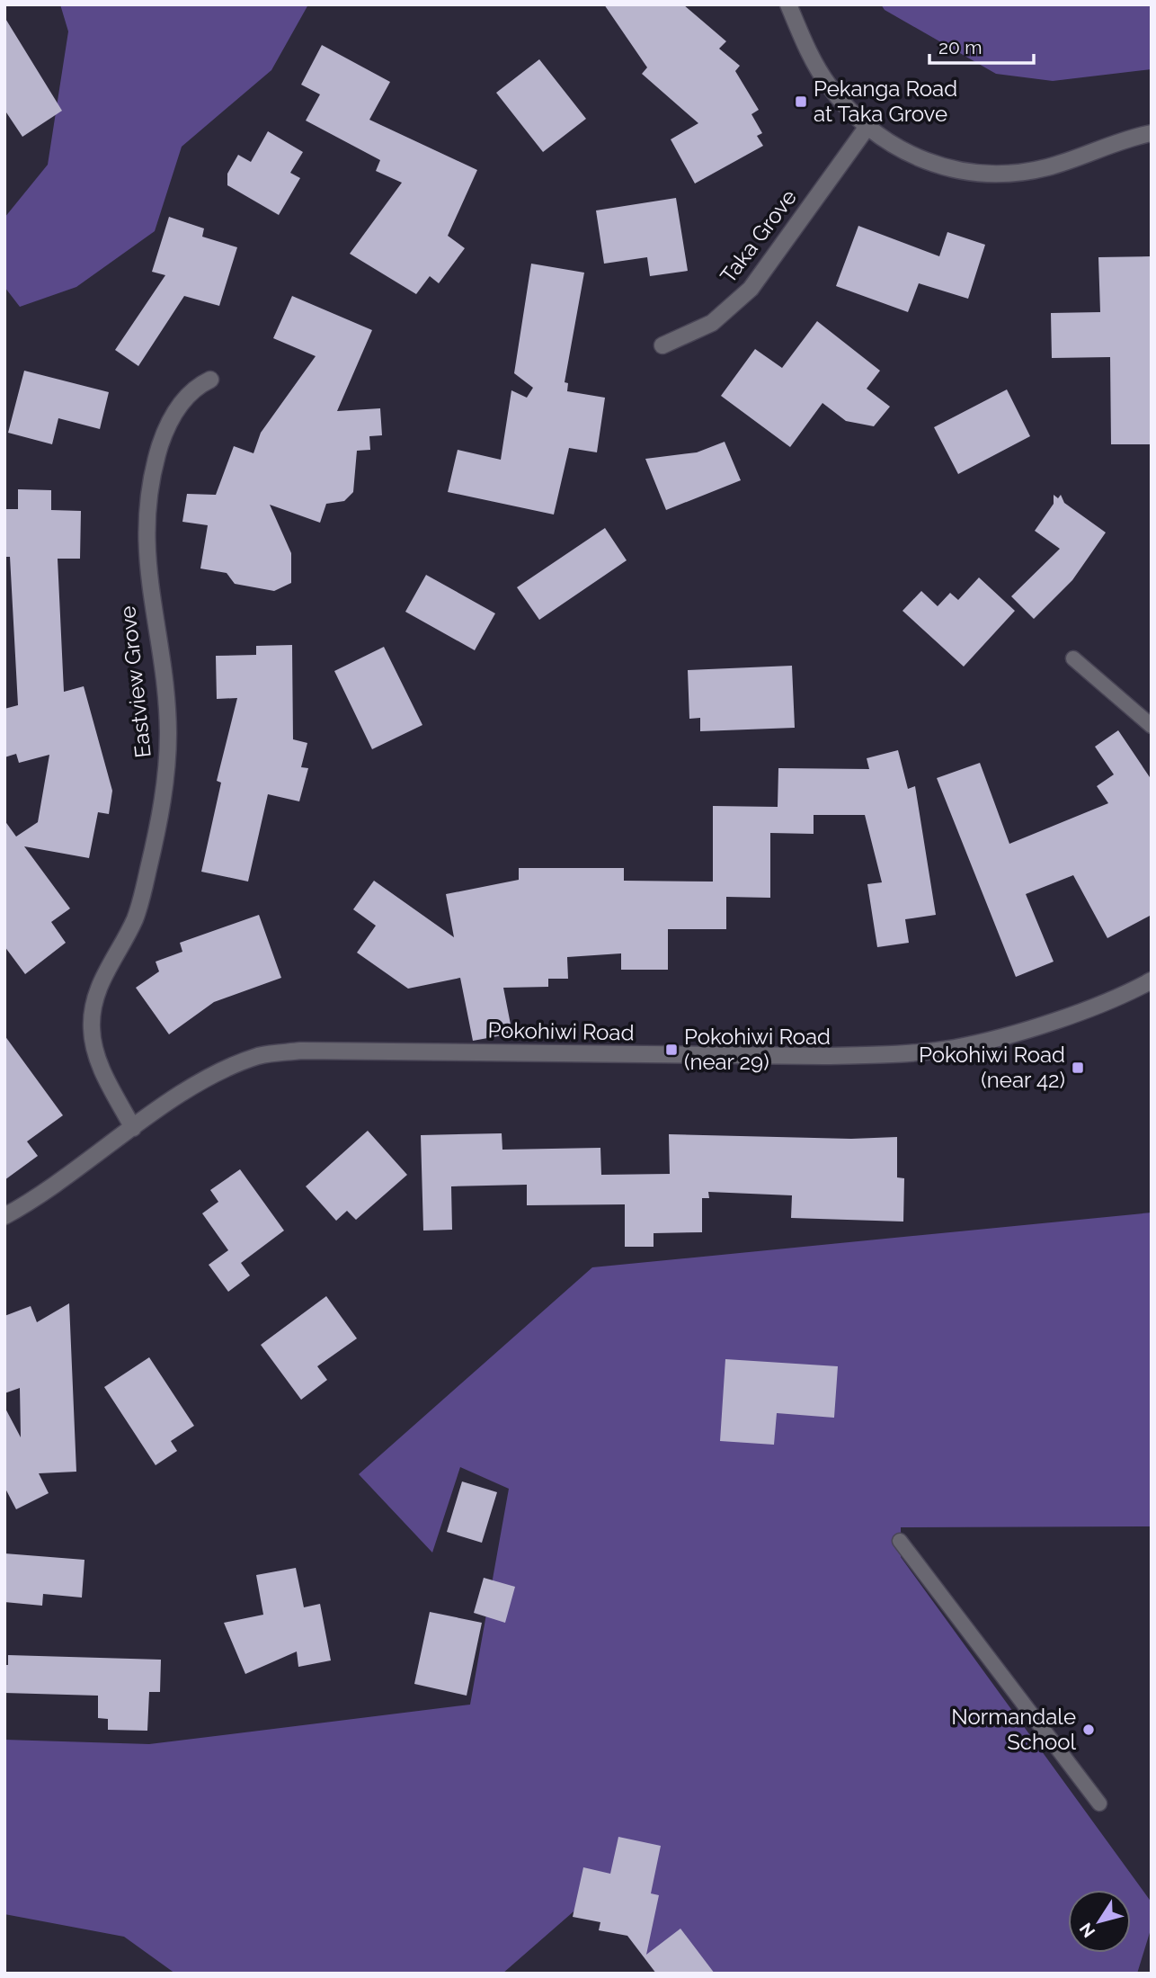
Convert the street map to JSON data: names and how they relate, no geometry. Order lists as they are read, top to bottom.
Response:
{
  "streets": {
    "street": ["Taka Grove", "Eastview Grove", "Pokohiwi Road"]
  },
  "crossings": [
    ["Eastview Grove", "Pokohiwi Road"]
  ],
  "places": {
    "transit": ["Pekanga Road at Taka Grove", "Pokohiwi Road (near 29)", "Pokohiwi Road (near 42)"],
    "other": ["Normandale School"]
  },
  "scale_bar": "20 m",
  "north": "bottom left"
}
